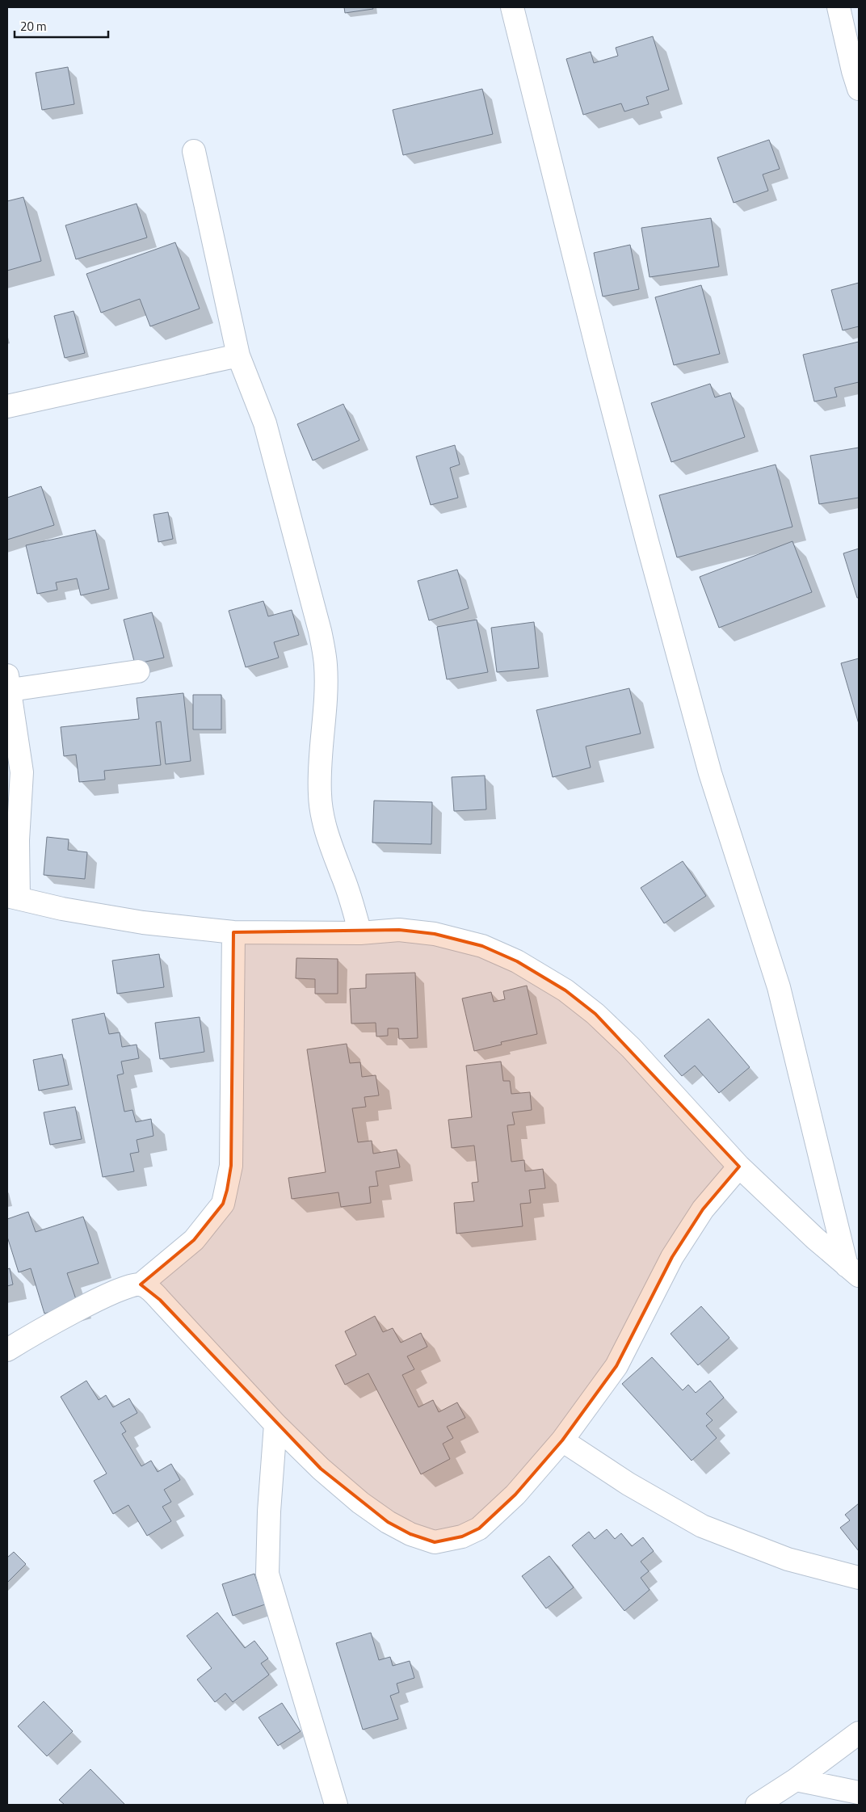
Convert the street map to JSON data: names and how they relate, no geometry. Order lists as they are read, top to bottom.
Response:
{
  "scale_bar": "20 m"
}
